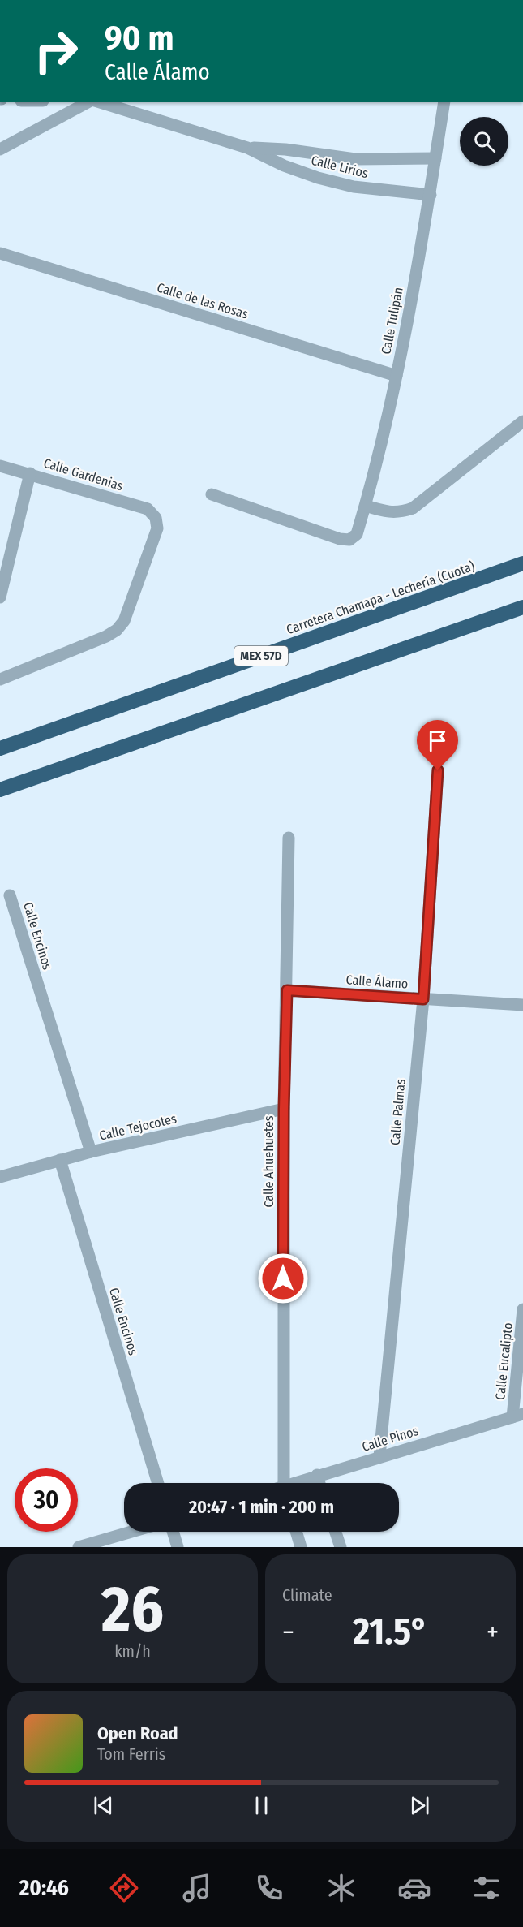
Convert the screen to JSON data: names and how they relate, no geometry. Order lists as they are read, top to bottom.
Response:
{
  "streets": {
    "highway": ["Carretera Chamapa - Lechería (Cuota)", "MEX 57D"],
    "street": [
      "Calle Lirios",
      "Calle de las Rosas",
      "Calle Tulipán",
      "Calle Gardenias",
      "Calle Encinos",
      "Calle Álamo",
      "Calle Palmas",
      "Calle Tejocotes",
      "Calle Ahuehuetes",
      "Calle Eucalipto",
      "Calle Pinos"
    ]
  },
  "crossings": [
    ["Calle Lirios", "Calle Tulipán"],
    ["Calle de las Rosas", "Calle Tulipán"],
    ["Calle Encinos", "Calle Tejocotes"],
    ["Calle Álamo", "Calle Palmas"],
    ["Calle Álamo", "Calle Ahuehuetes"],
    ["Calle Palmas", "Calle Pinos"],
    ["Calle Tejocotes", "Calle Ahuehuetes"],
    ["Calle Eucalipto", "Calle Pinos"]
  ],
  "page": {
    "turn": ["90 m", "Calle Álamo"],
    "limit": "30",
    "trip": "20:47 · 1 min · 200 m",
    "tile": [
      ["26", "km/h"],
      "Climate"
    ],
    "heat": ["−", "21.5°", "+"],
    "song": ["Open Road", "Tom Ferris"],
    "tabs": "20:46"
  }
}
